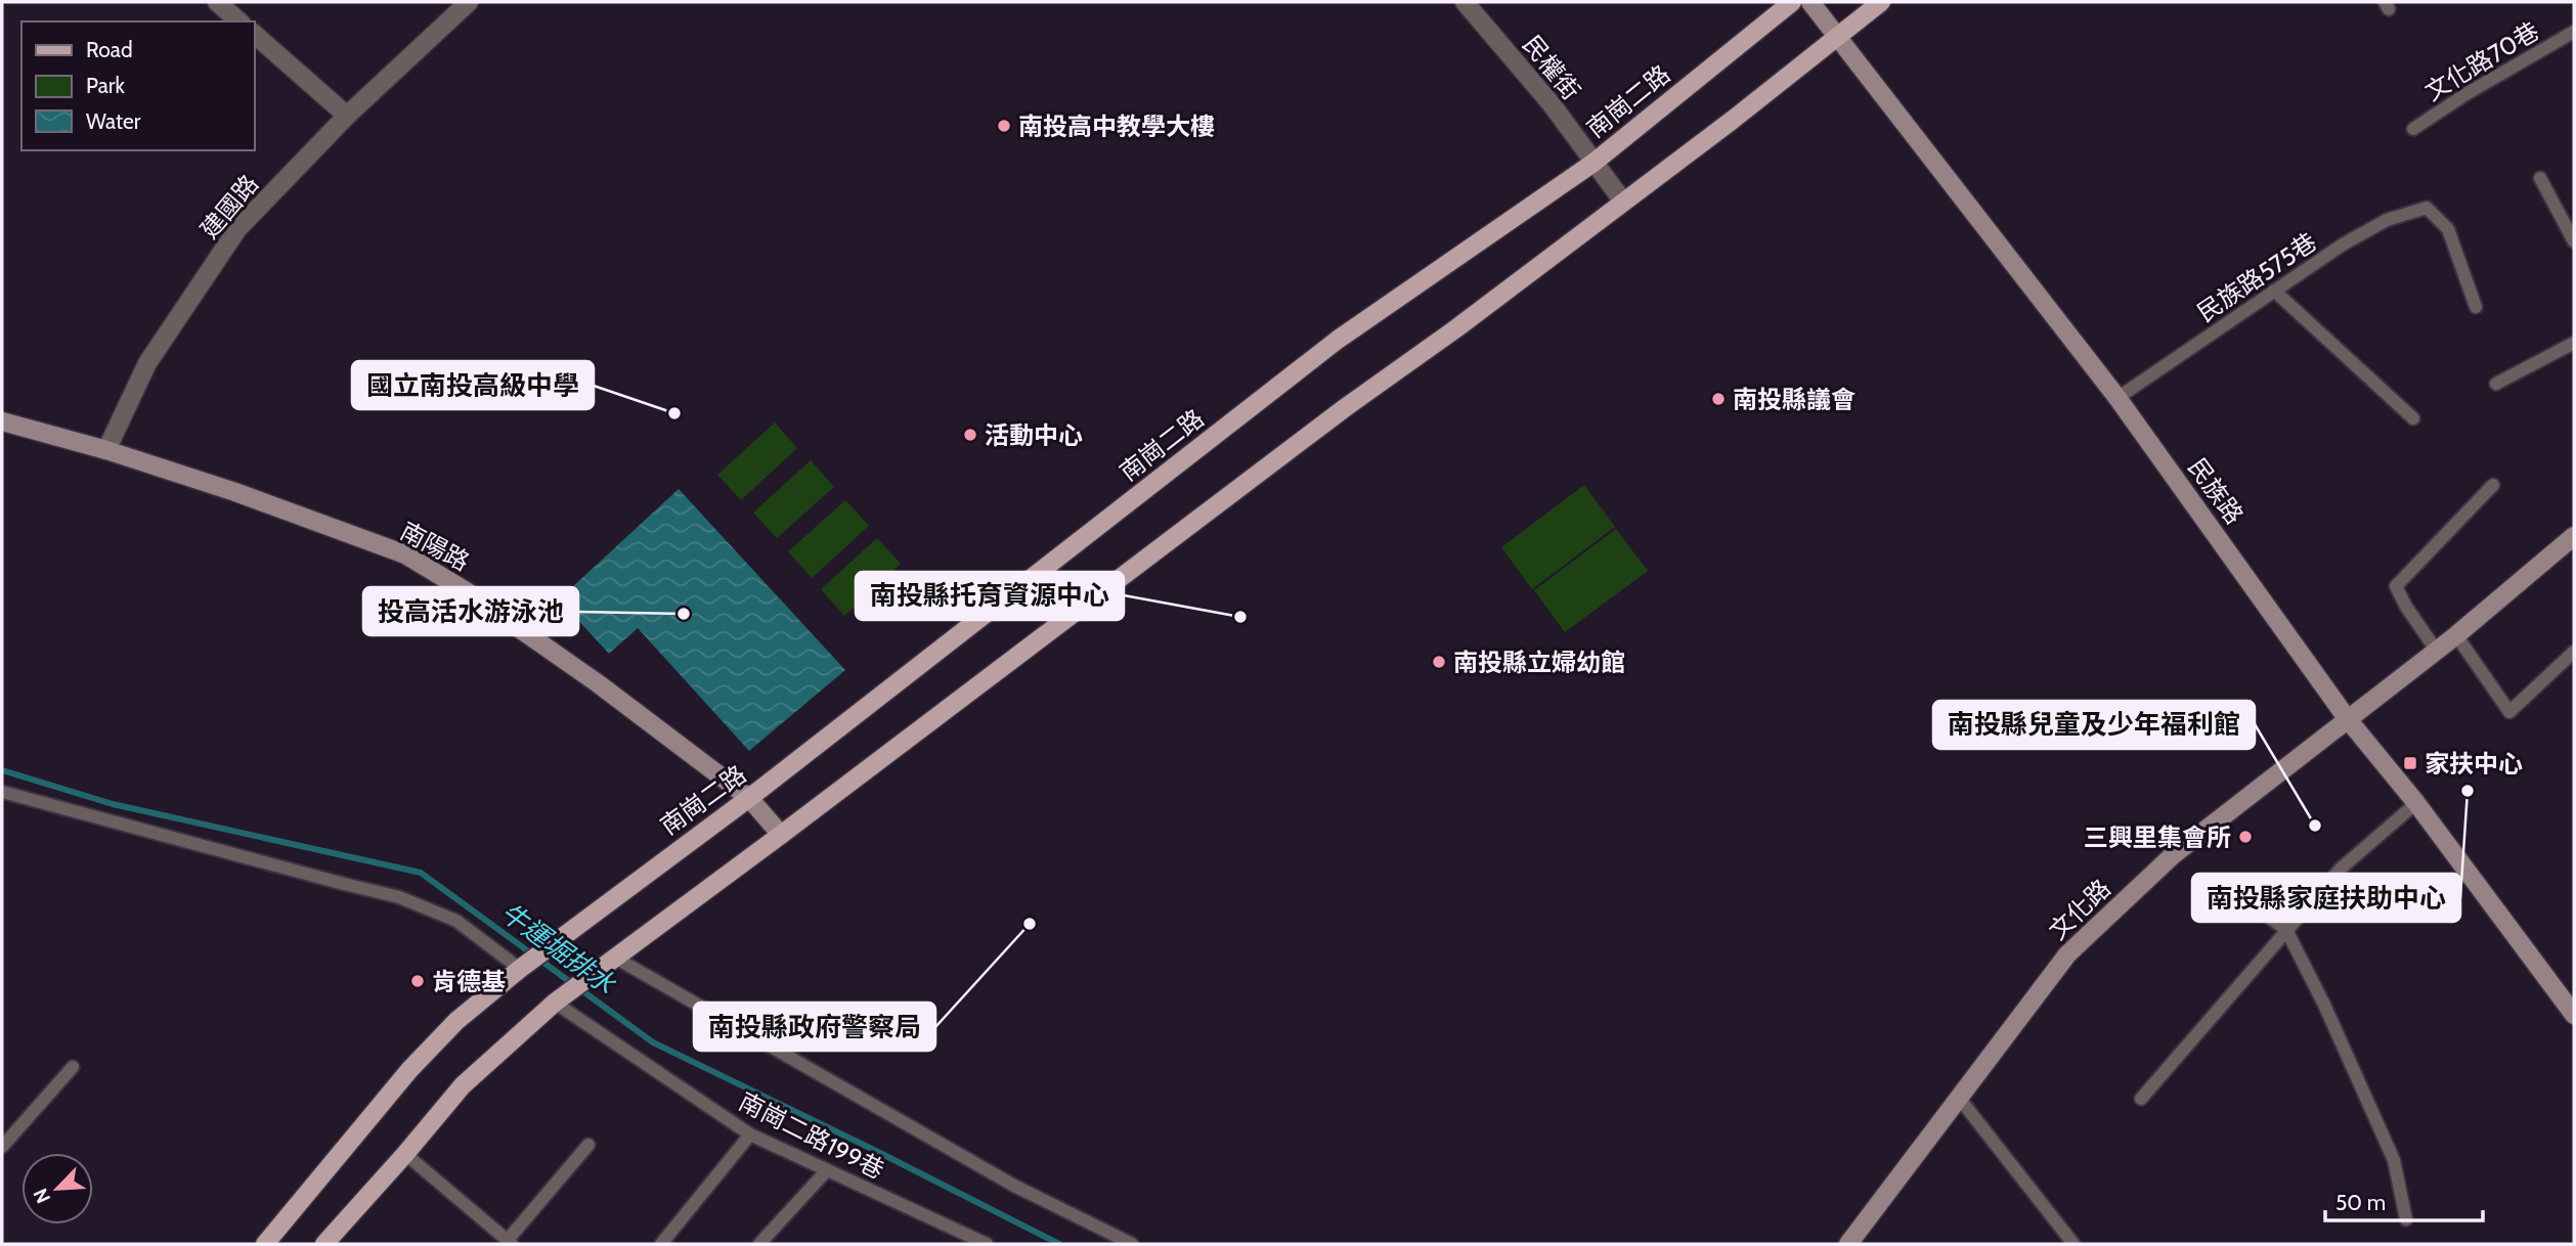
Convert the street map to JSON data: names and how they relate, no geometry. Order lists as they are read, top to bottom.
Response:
{
  "streets": {
    "main road": ["南崗二路"],
    "street": [
      "民權街",
      "建國路",
      "民族路",
      "南陽路",
      "文化路"
    ],
    "lane": ["文化路70巷", "民族路575巷", "南崗二路199巷"]
  },
  "crossings": [
    ["民權街", "南崗二路"],
    ["南崗二路", "南陽路"],
    ["建國路", "南陽路"],
    ["民族路575巷", "民族路"],
    ["民族路", "文化路"]
  ],
  "water": ["牛運堀排水"],
  "places": {
    "other": [
      "南投高中教學大樓",
      "南投縣議會",
      "國立南投高級中學",
      "活動中心",
      "投高活水游泳池",
      "南投縣托育資源中心",
      "南投縣立婦幼館",
      "南投縣家庭扶助中心",
      "南投縣兒童及少年福利館",
      "三興里集會所",
      "南投縣政府警察局",
      "肯德基"
    ],
    "transit": ["家扶中心"]
  },
  "legend": ["Road", "Park", "Water"],
  "scale_bar": "50 m",
  "north": "bottom left"
}
